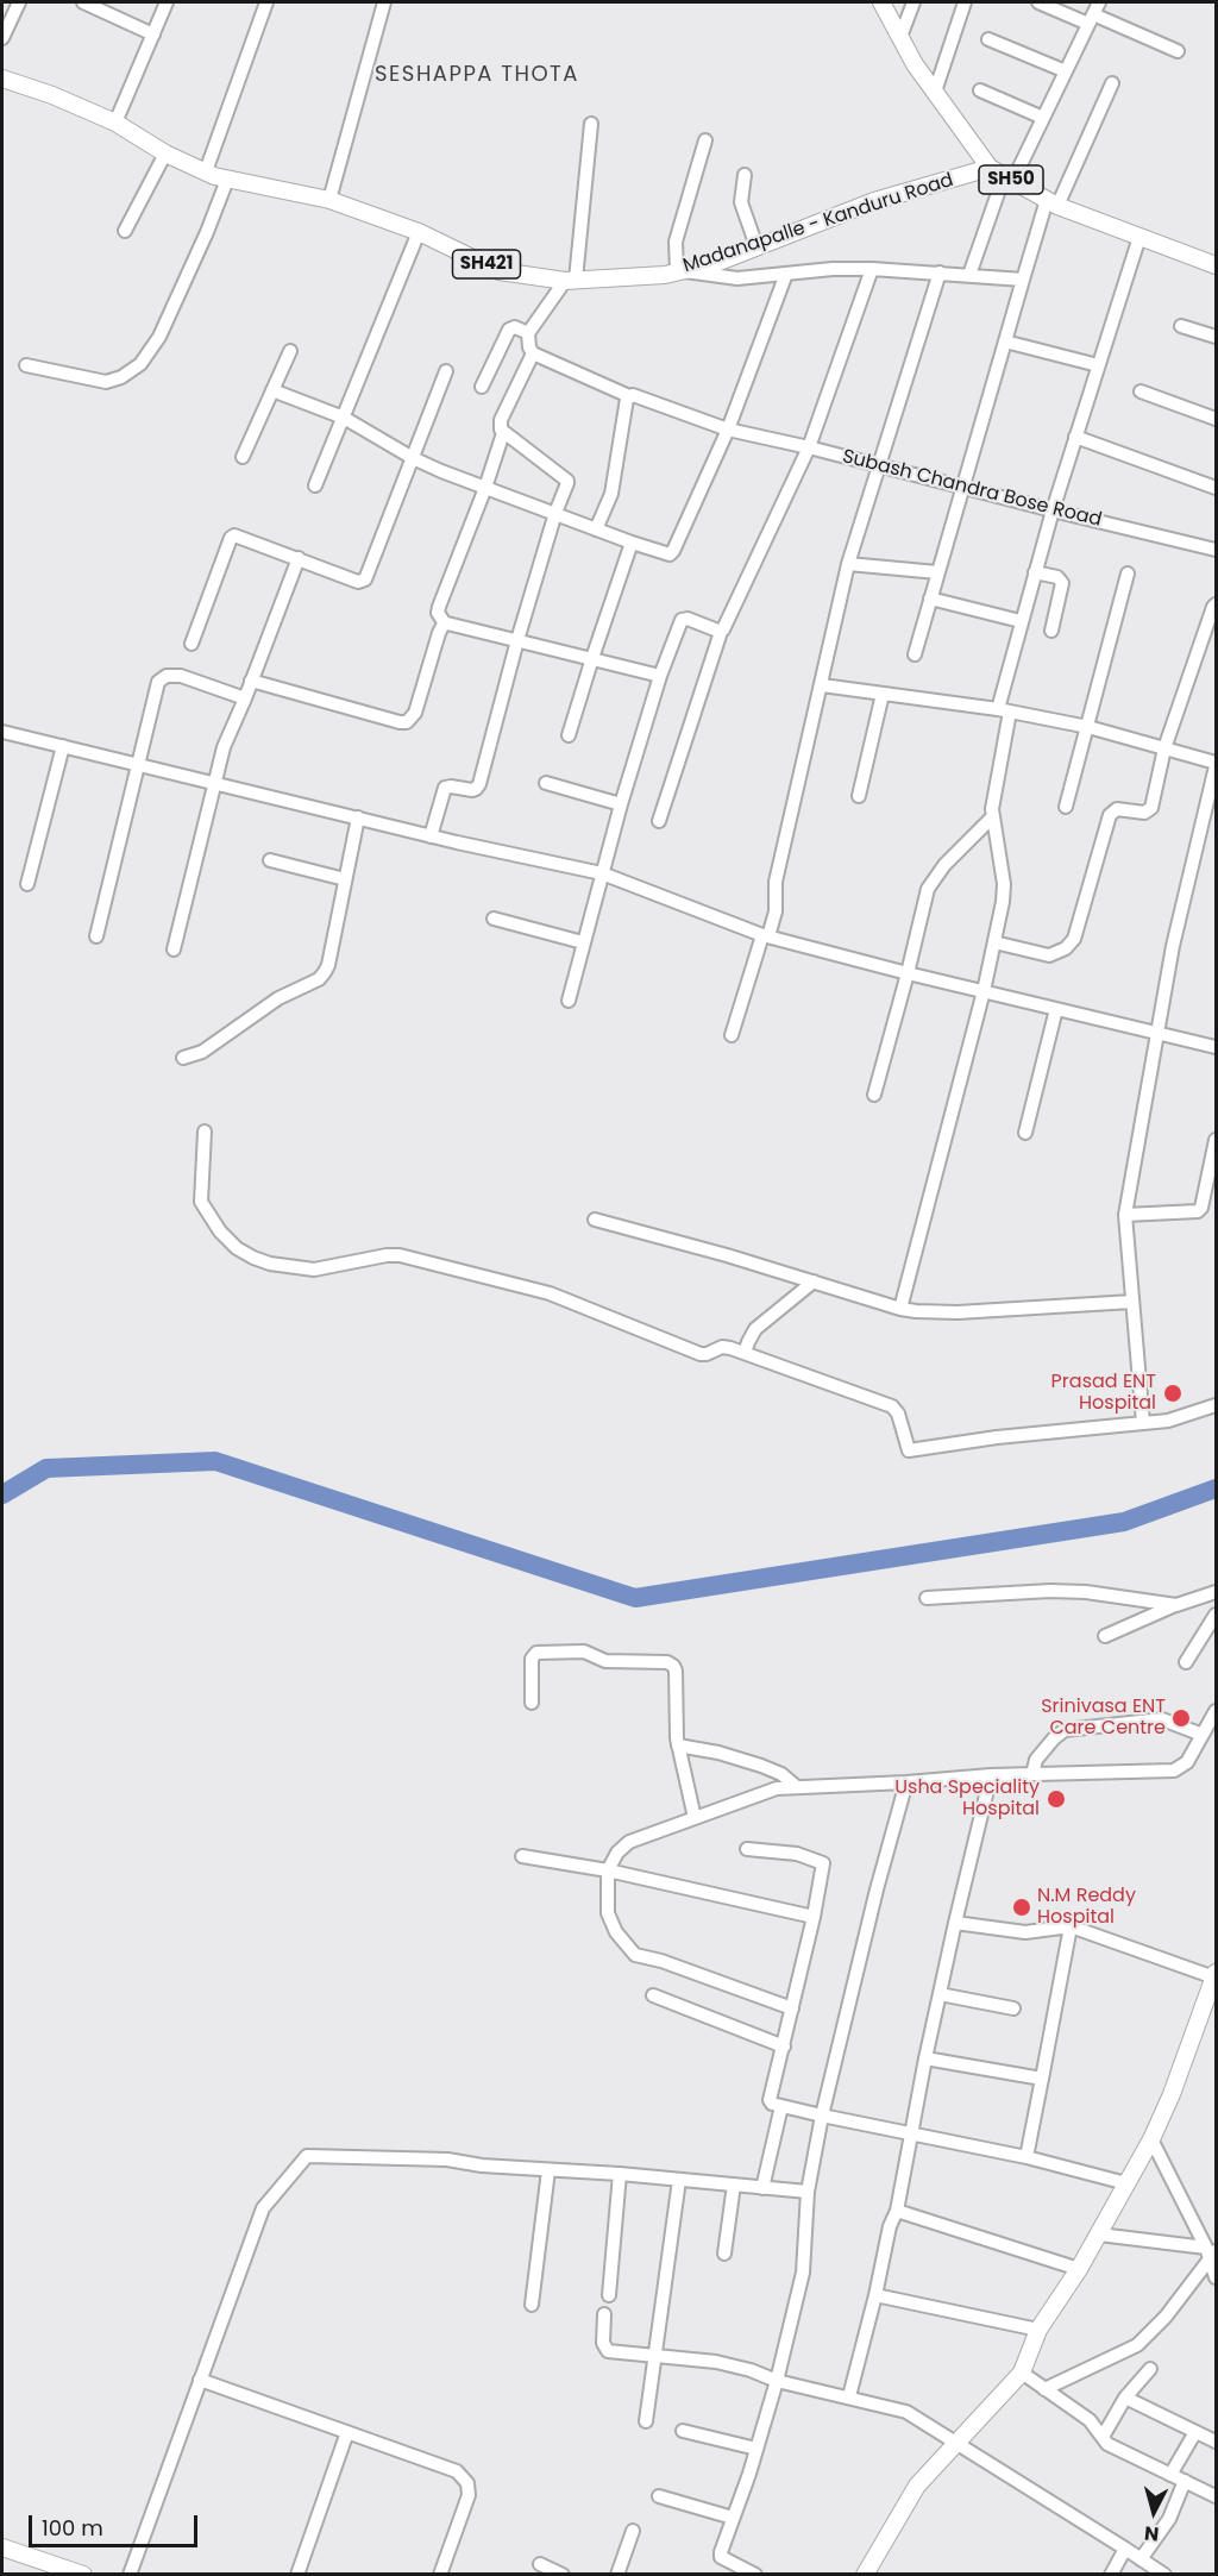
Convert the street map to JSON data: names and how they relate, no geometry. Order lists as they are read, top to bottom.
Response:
{
  "streets": {
    "main road": ["SH50", "Madanapalle - Kanduru Road", "SH421"],
    "street": ["Subash Chandra Bose Road"]
  },
  "crossings": [
    ["SH50", "Madanapalle - Kanduru Road"]
  ],
  "districts": ["SESHAPPA THOTA"],
  "places": [
    "Prasad ENT Hospital",
    "Srinivasa ENT Care Centre",
    "Usha Speciality Hospital",
    "N.M Reddy Hospital"
  ],
  "scale_bar": "100 m",
  "north": "bottom"
}
